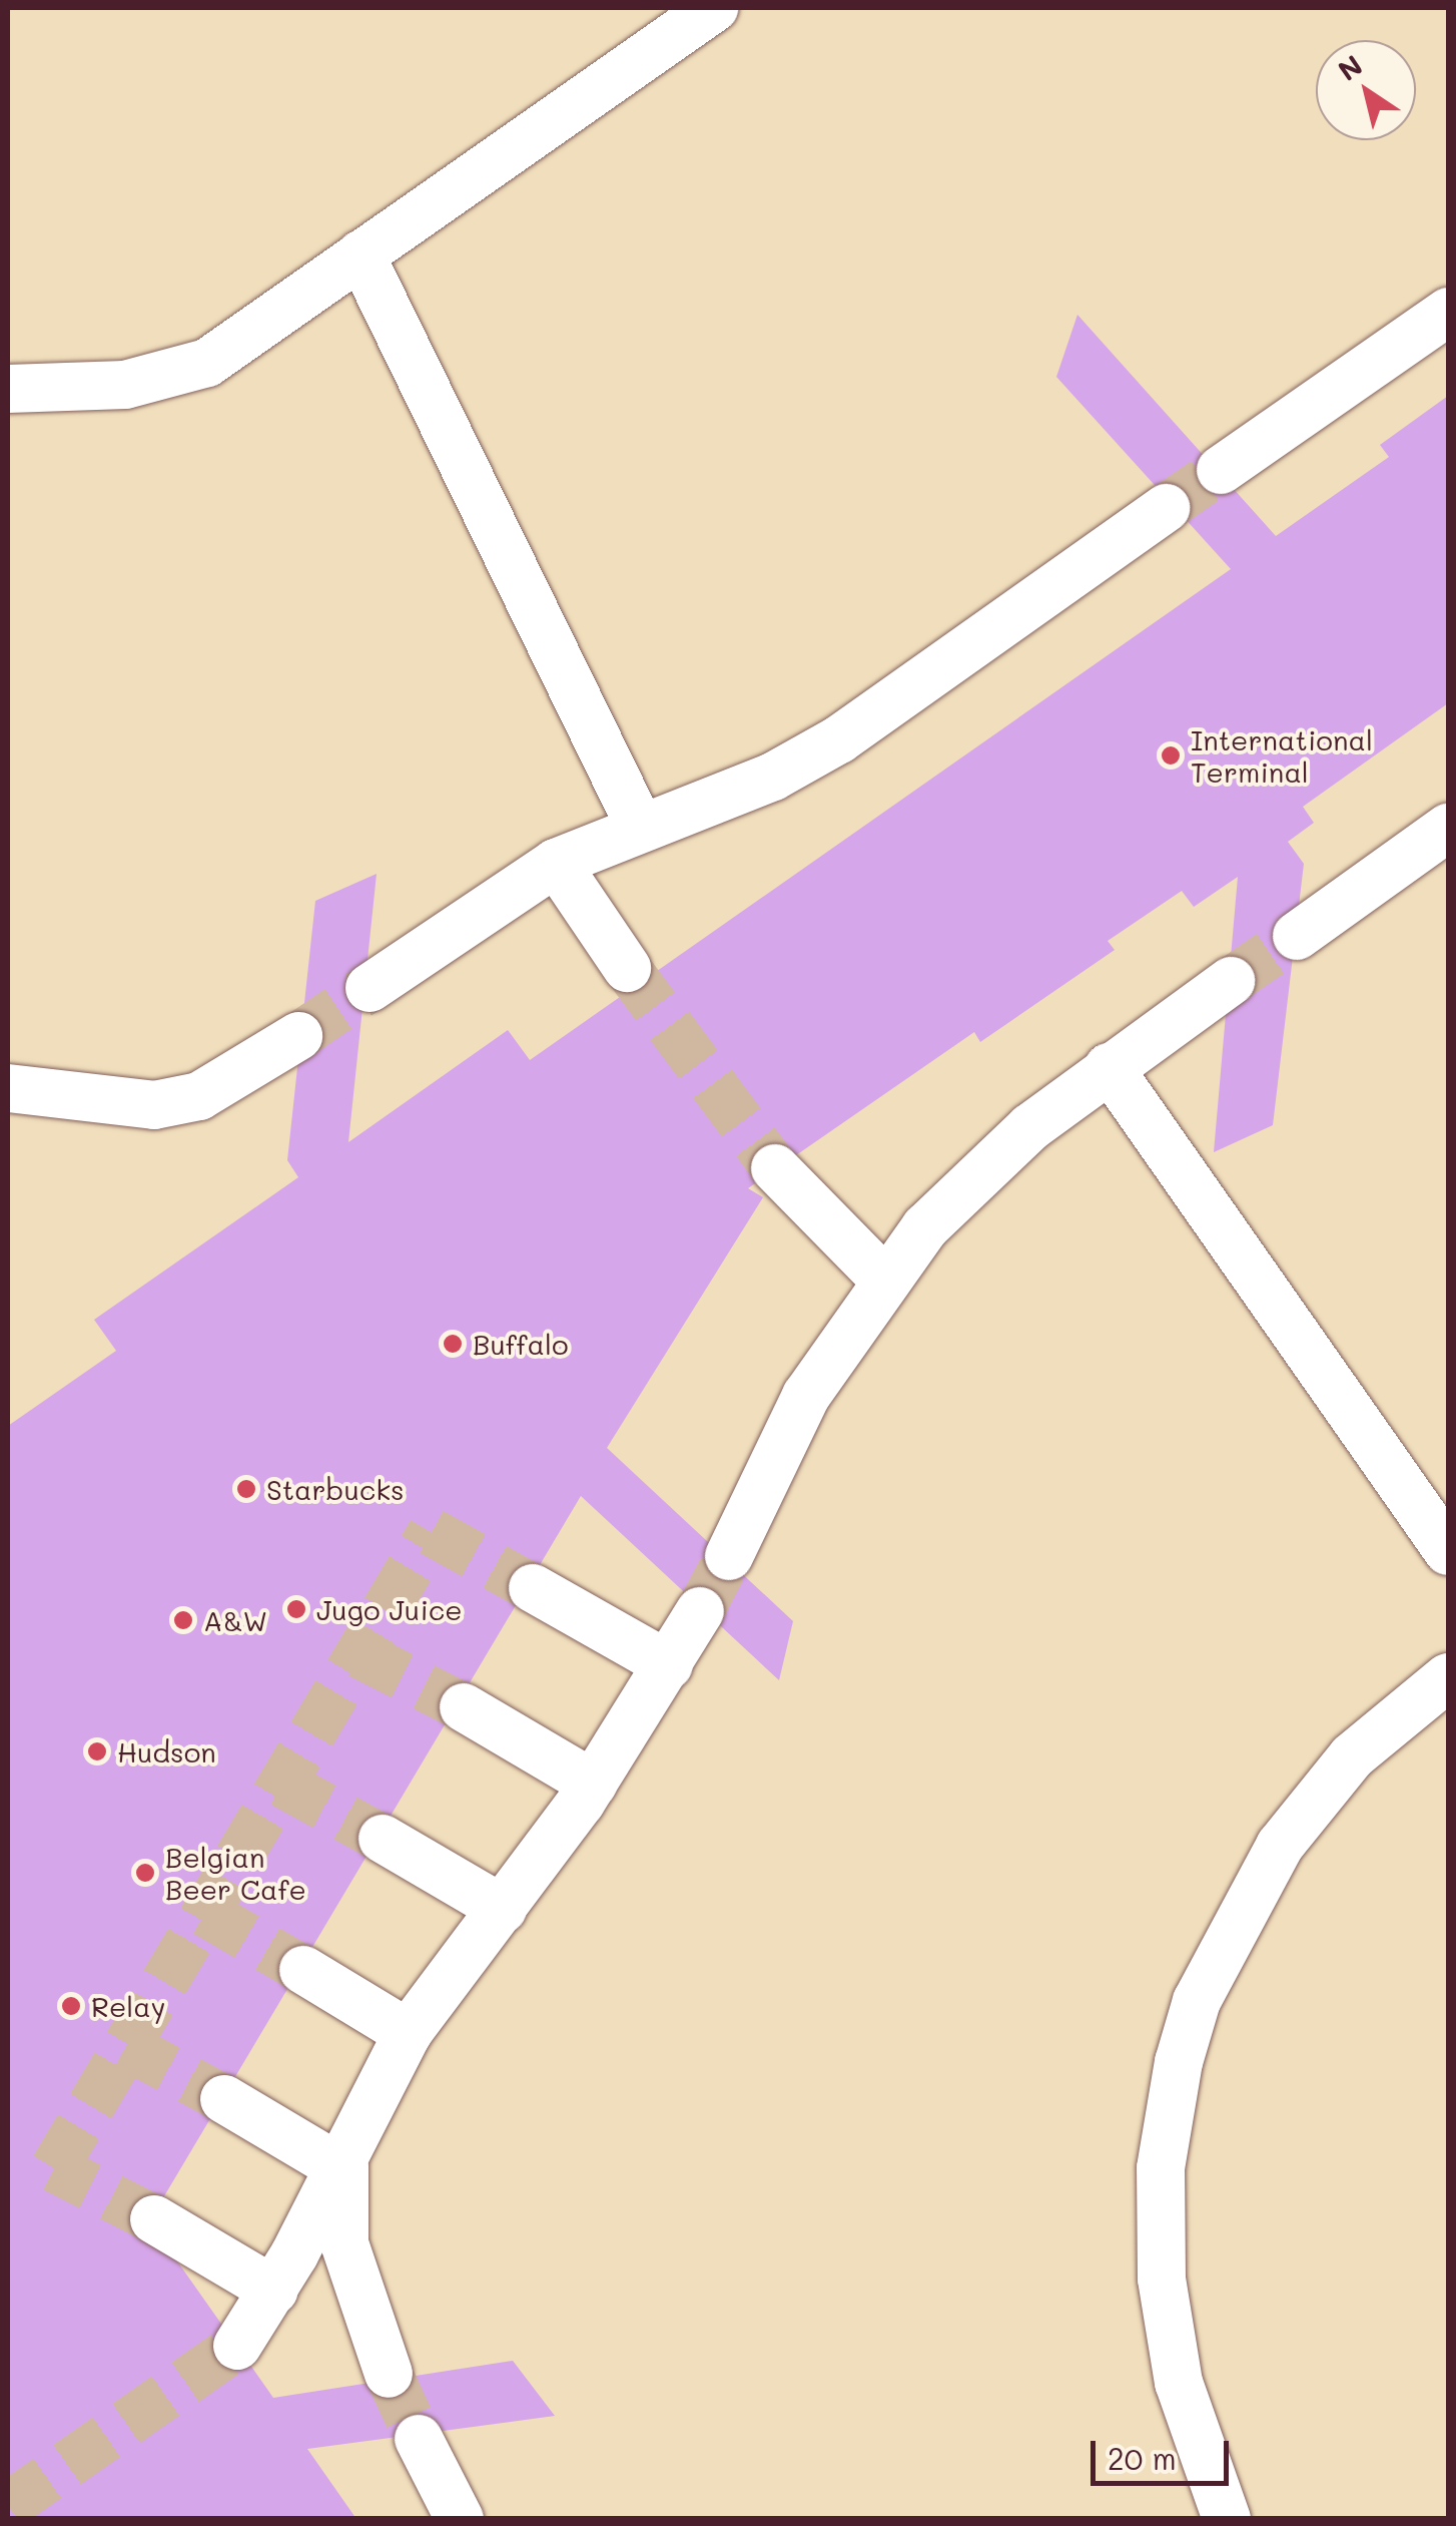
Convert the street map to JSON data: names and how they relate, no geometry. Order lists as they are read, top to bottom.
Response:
{
  "places": [
    "International Terminal",
    "Buffalo",
    "Starbucks",
    "Jugo Juice",
    "A&W",
    "Hudson",
    "Belgian Beer Cafe",
    "Relay"
  ],
  "scale_bar": "20 m",
  "north": "top left"
}
